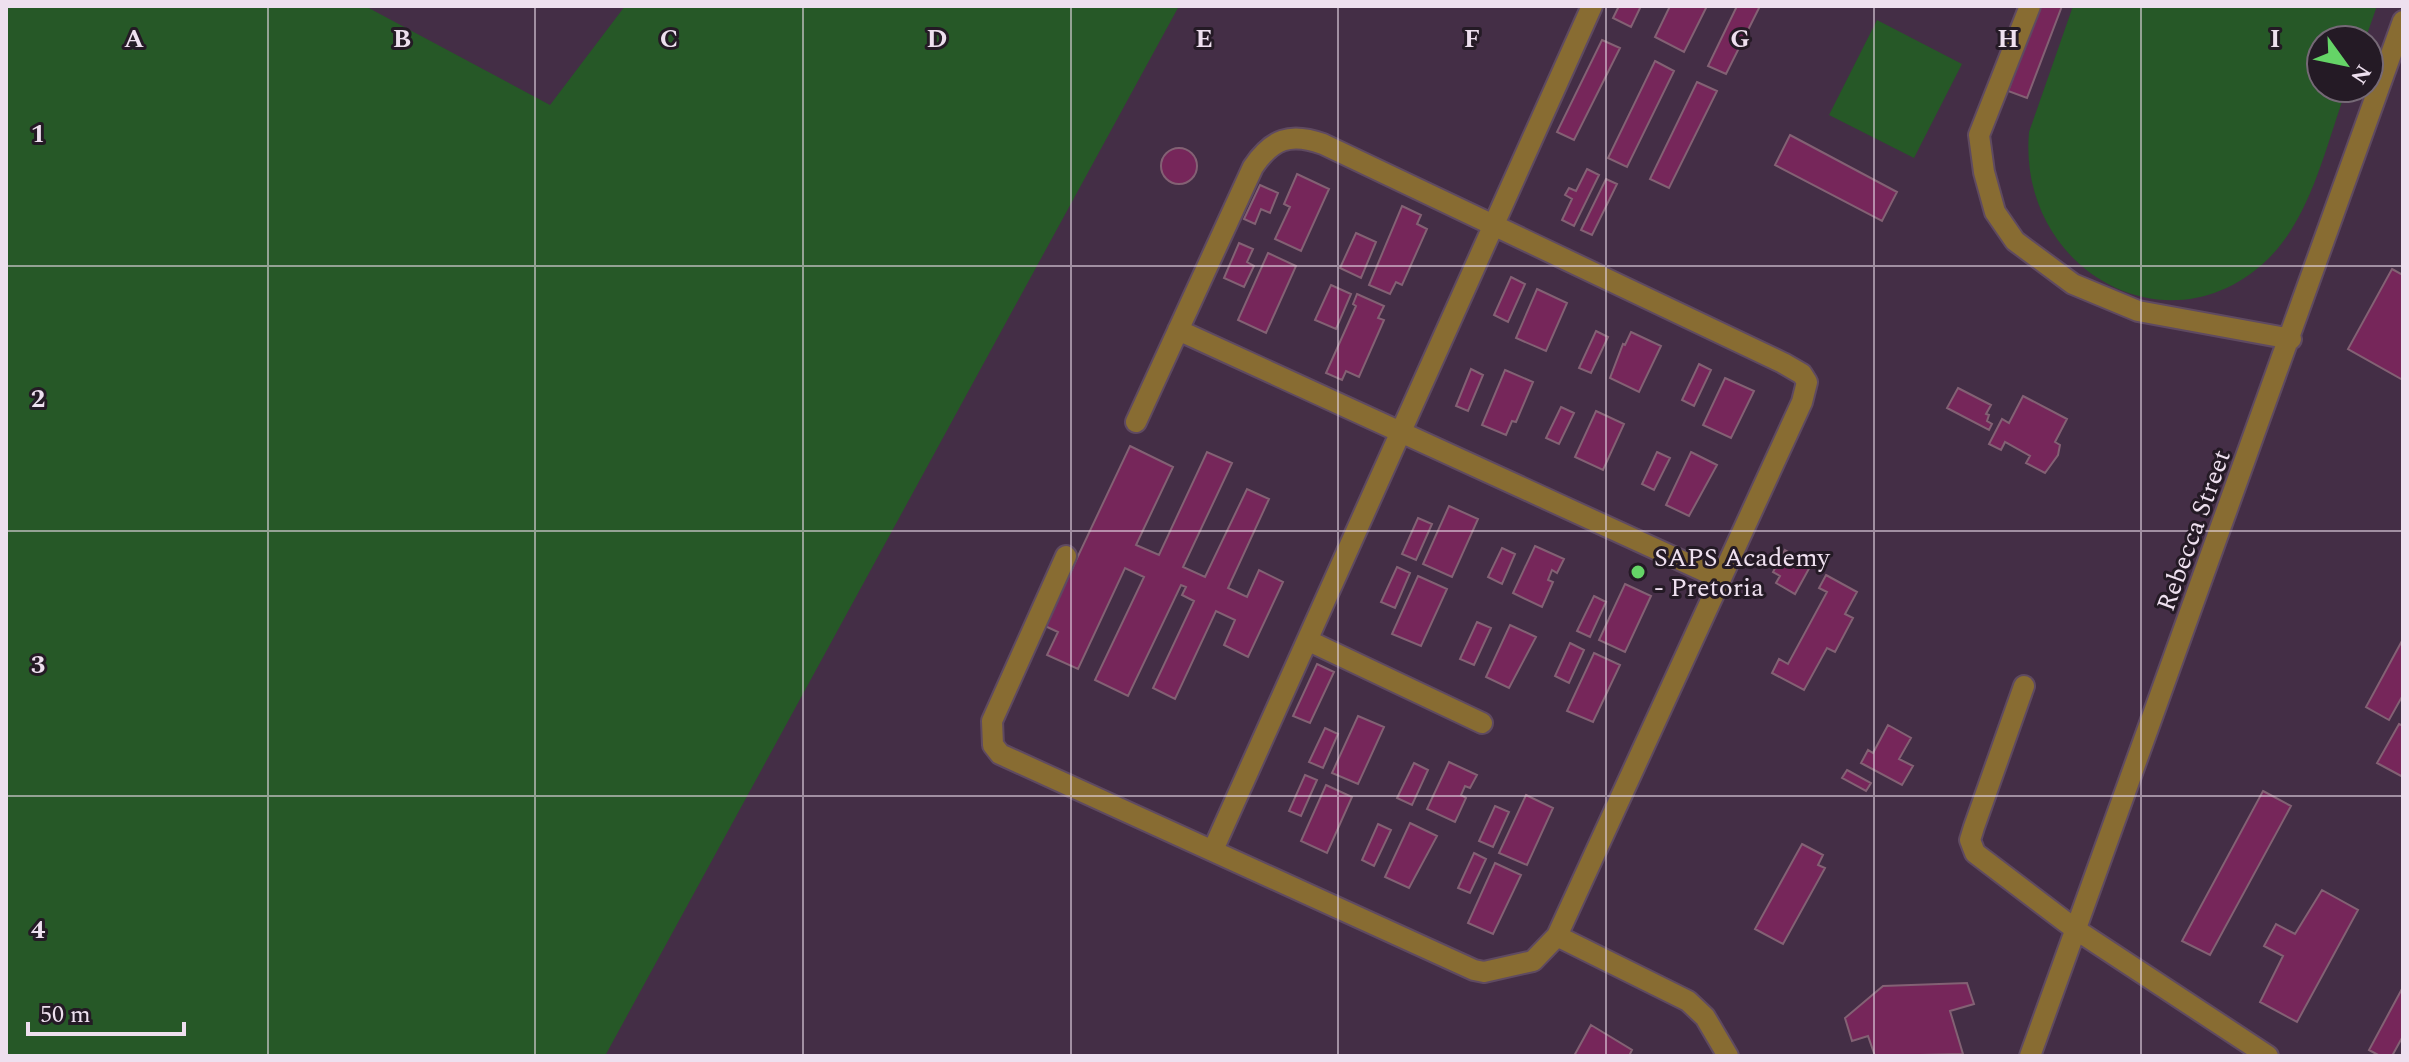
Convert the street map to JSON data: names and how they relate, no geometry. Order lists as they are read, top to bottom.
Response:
{
  "streets": {
    "street": ["Rebecca Street"]
  },
  "places": ["SAPS Academy - Pretoria"],
  "scale_bar": "50 m",
  "north": "bottom right",
  "grid": {
    "columns": [
      "A",
      "B",
      "C",
      "D",
      "E",
      "F",
      "G",
      "H",
      "I"
    ],
    "rows": [
      "1",
      "2",
      "3",
      "4"
    ]
  }
}
